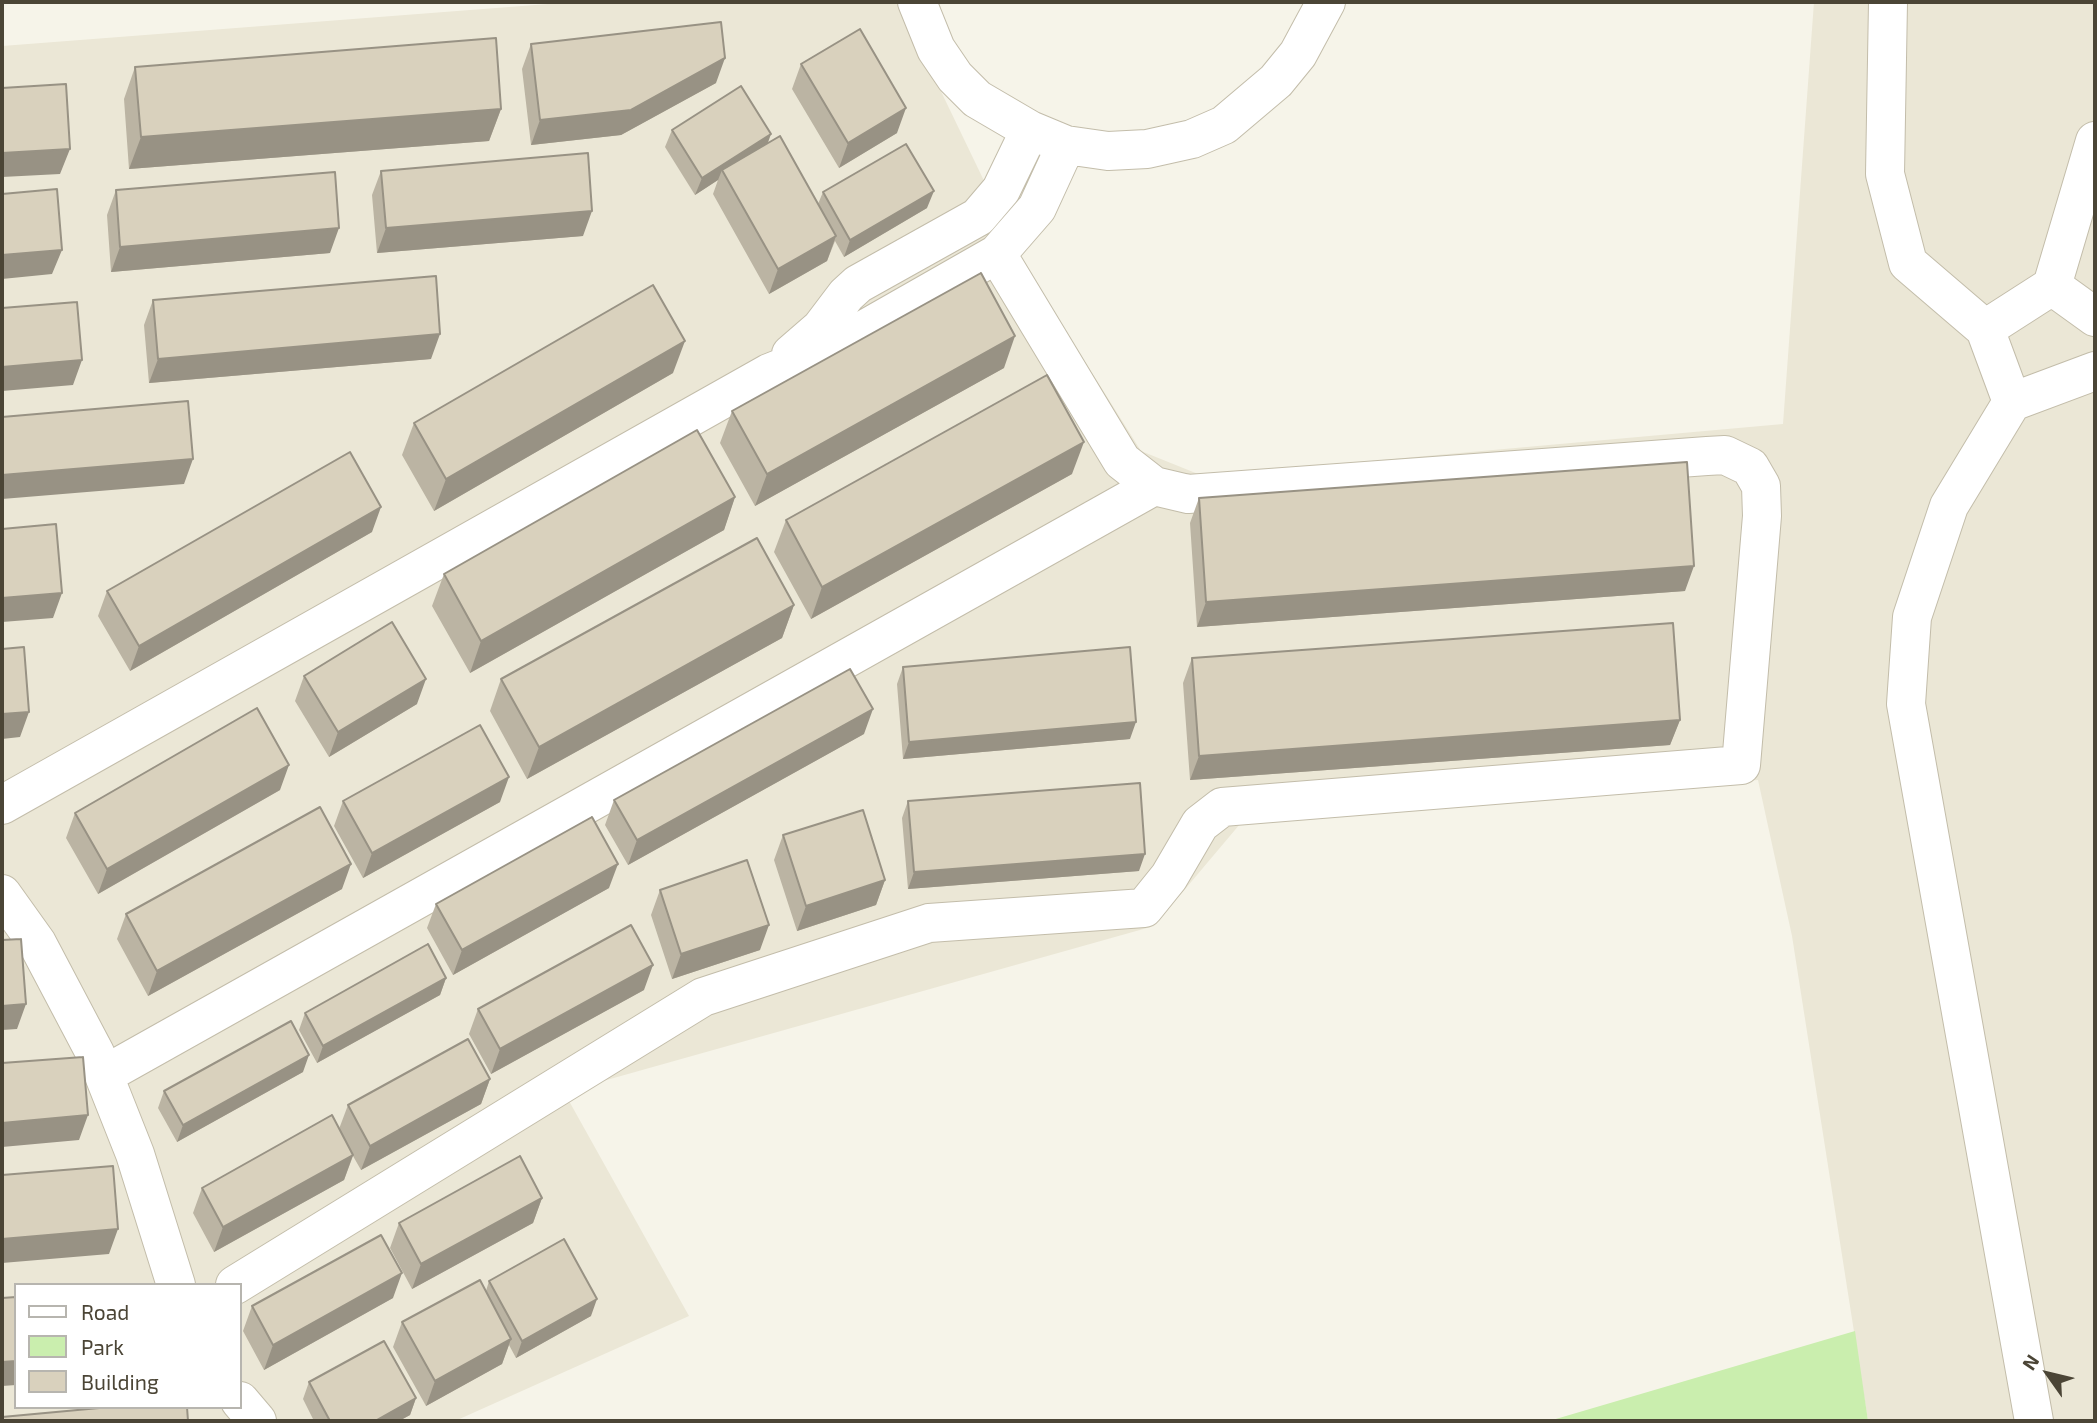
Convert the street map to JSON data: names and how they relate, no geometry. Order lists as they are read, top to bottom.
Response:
{
  "legend": ["Road", "Park", "Building"],
  "north": "top left"
}
